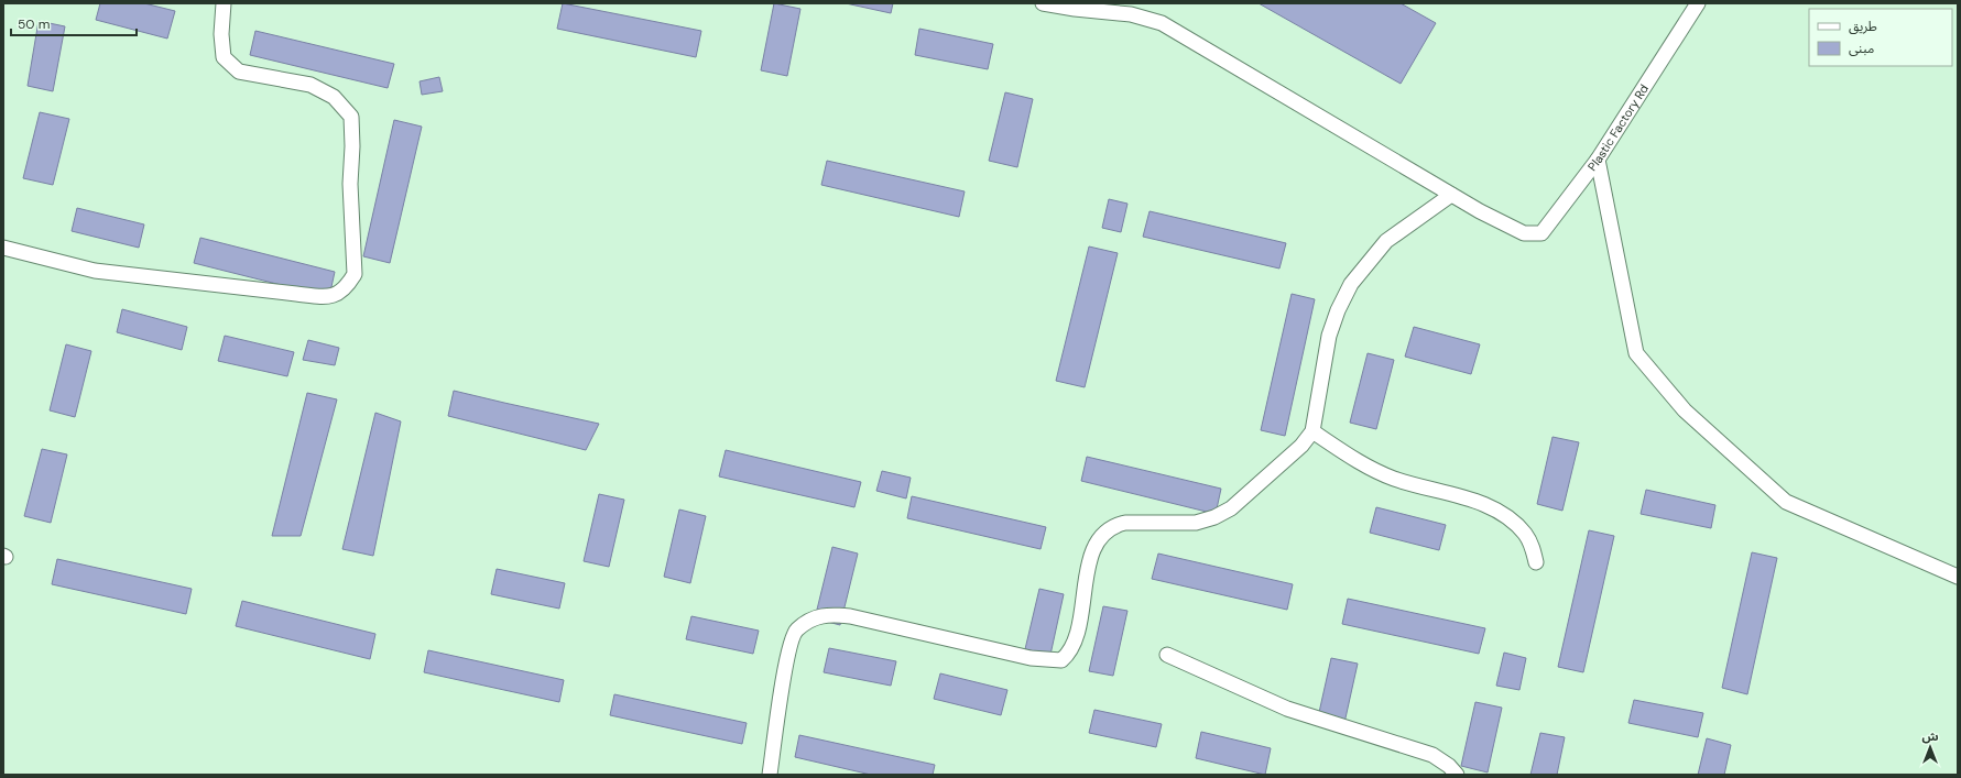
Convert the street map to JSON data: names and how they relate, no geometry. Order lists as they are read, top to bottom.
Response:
{
  "streets": {
    "street": ["Plastic Factory Rd"]
  },
  "legend": ["طريق", "مبنى"],
  "scale_bar": "50 m",
  "north": "top"
}
